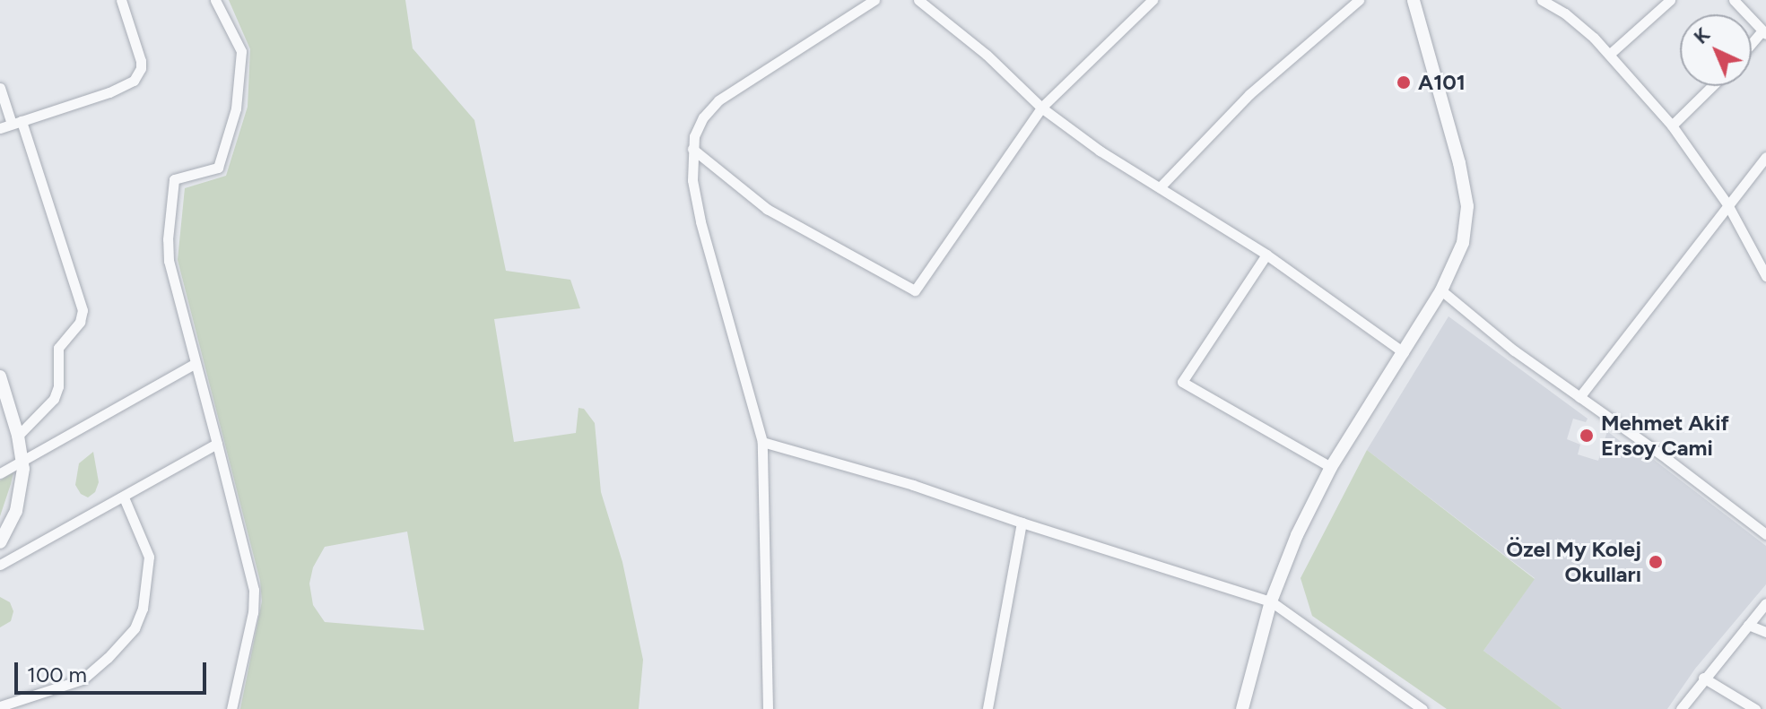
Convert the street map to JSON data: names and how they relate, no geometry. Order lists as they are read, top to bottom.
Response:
{
  "places": ["A101", "Mehmet Akif Ersoy Cami", "Özel My Kolej Okulları"],
  "scale_bar": "100 m",
  "north": "top left"
}
